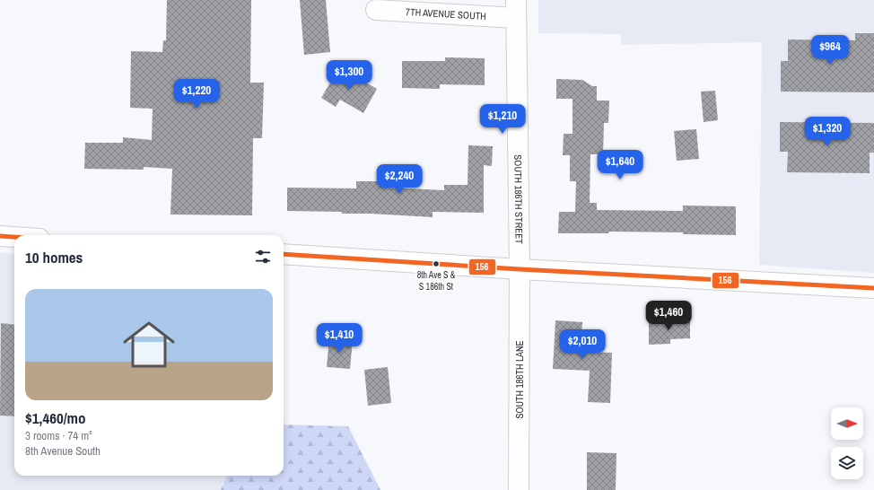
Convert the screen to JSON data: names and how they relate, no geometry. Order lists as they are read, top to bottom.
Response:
{
  "streets": {
    "street": ["7TH AVENUE SOUTH", "SOUTH 186TH STREET", "SOUTH 186TH LANE"]
  },
  "crossings": [
    ["7TH AVENUE SOUTH", "SOUTH 186TH STREET"],
    ["SOUTH 186TH STREET", "SOUTH 186TH LANE"]
  ],
  "places": ["8th Ave S & S 186th St"],
  "lines": ["transit line 156"],
  "north": "right",
  "page": {
    "price": [
      "$964",
      "$1,300",
      "$1,220",
      "$1,210",
      "$1,320",
      "$1,640",
      "$2,240",
      "$1,460",
      "$1,410",
      "$2,010"
    ],
    "heading": "10 homes",
    "list": [
      {
        "name": "$1,460/mo",
        "note": "3 rooms · 74 m² · 8th Avenue South"
      }
    ]
  }
}
